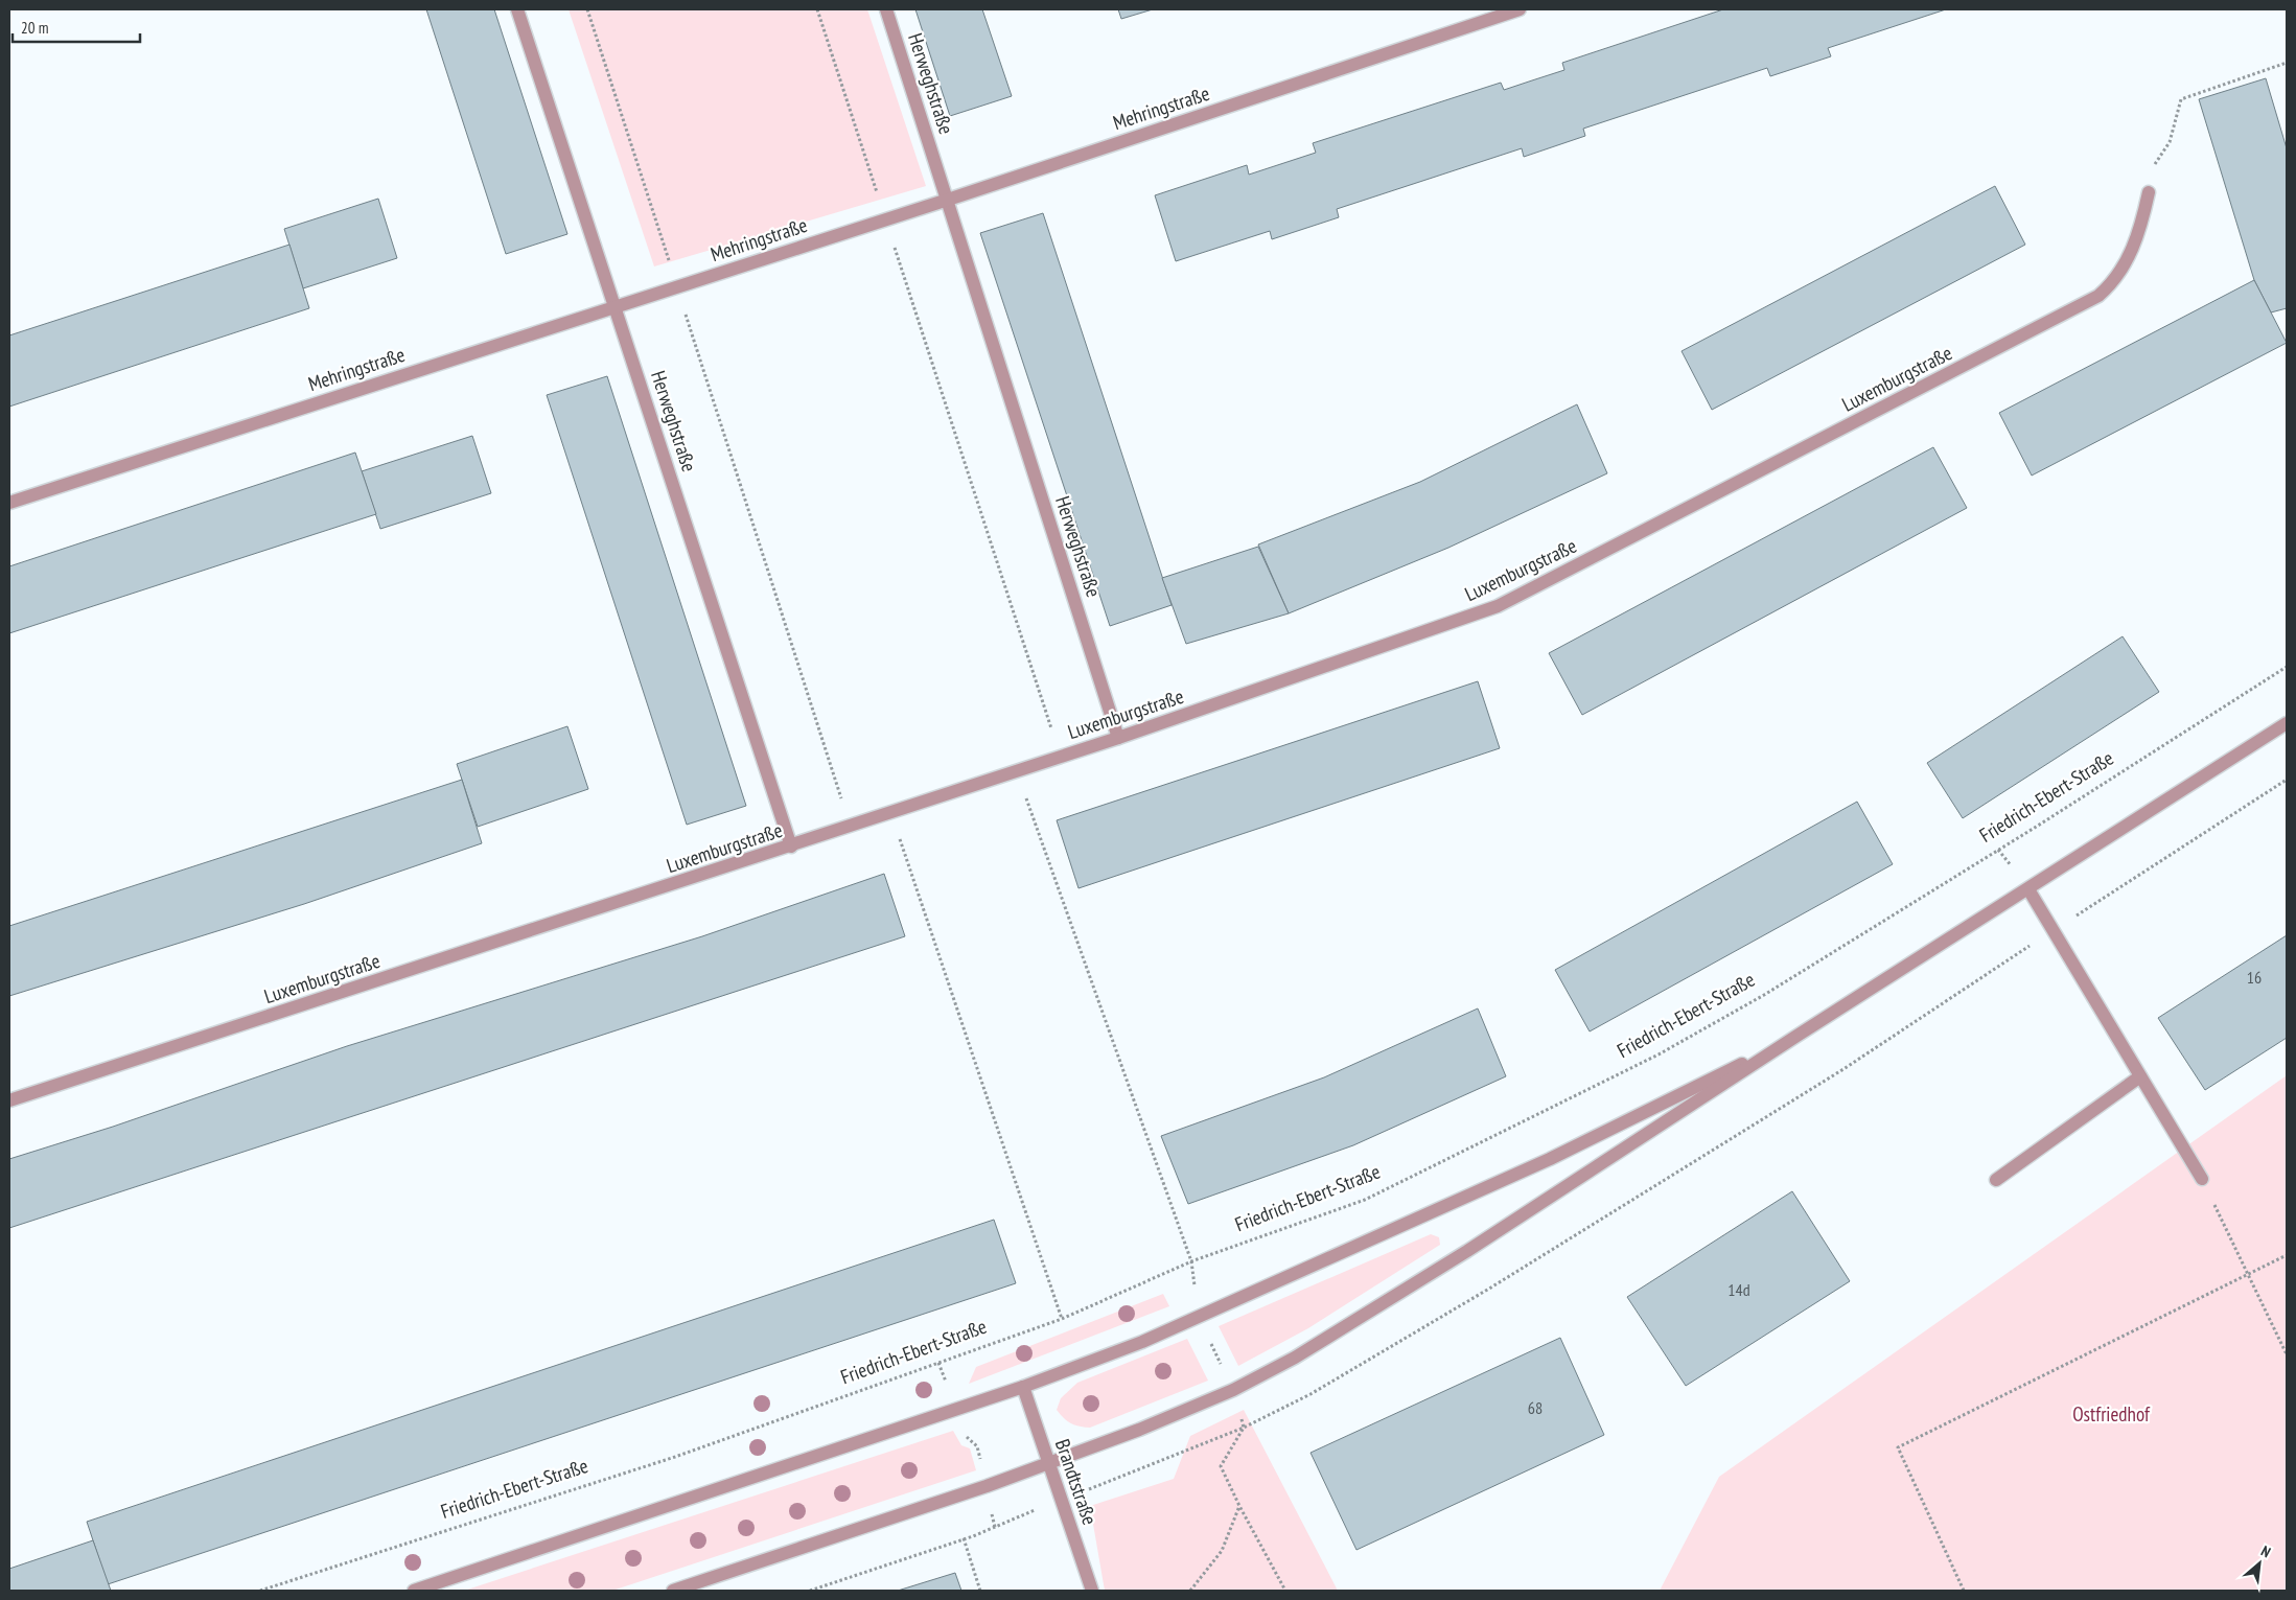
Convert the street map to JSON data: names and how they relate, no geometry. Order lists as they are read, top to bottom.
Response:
{
  "streets": {
    "street": [
      "Herweghstraße",
      "Mehringstraße",
      "Luxemburgstraße",
      "Brandtstraße"
    ],
    "path": ["Friedrich-Ebert-Straße"]
  },
  "crossings": [
    ["Herweghstraße", "Mehringstraße"],
    ["Herweghstraße", "Luxemburgstraße"]
  ],
  "parks": ["Ostfriedhof"],
  "house_numbers": ["16", "14d", "68"],
  "scale_bar": "20 m",
  "north": "top right"
}
